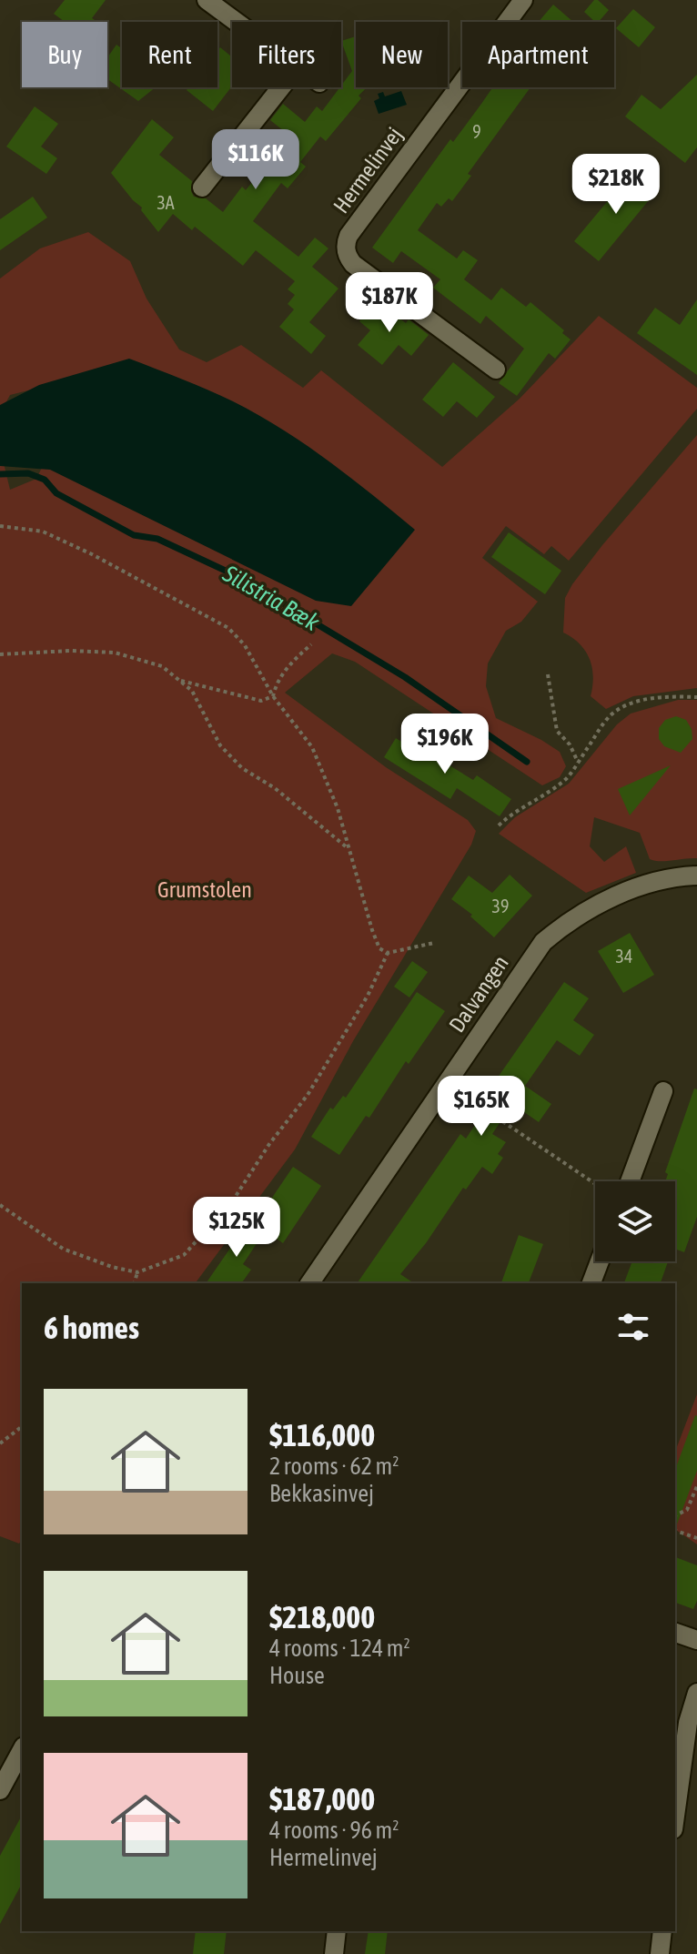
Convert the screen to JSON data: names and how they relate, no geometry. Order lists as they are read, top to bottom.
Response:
{
  "streets": {
    "street": ["Hermelinvej", "Dalvangen"]
  },
  "water": ["Silistria Bæk"],
  "parks": ["Grumstolen"],
  "house_numbers": [
    "9",
    "3A",
    "39",
    "34"
  ],
  "page": {
    "chip": [
      "Buy",
      "Rent",
      "Filters",
      "New",
      "Apartment"
    ],
    "price": [
      "$116K",
      "$218K",
      "$187K",
      "$196K",
      "$165K",
      "$125K"
    ],
    "heading": "6 homes",
    "list": [
      {
        "name": "$116,000",
        "note": "2 rooms · 62 m² · Bekkasinvej"
      },
      {
        "name": "$218,000",
        "note": "4 rooms · 124 m² · House"
      },
      {
        "name": "$187,000",
        "note": "4 rooms · 96 m² · Hermelinvej"
      }
    ]
  }
}
